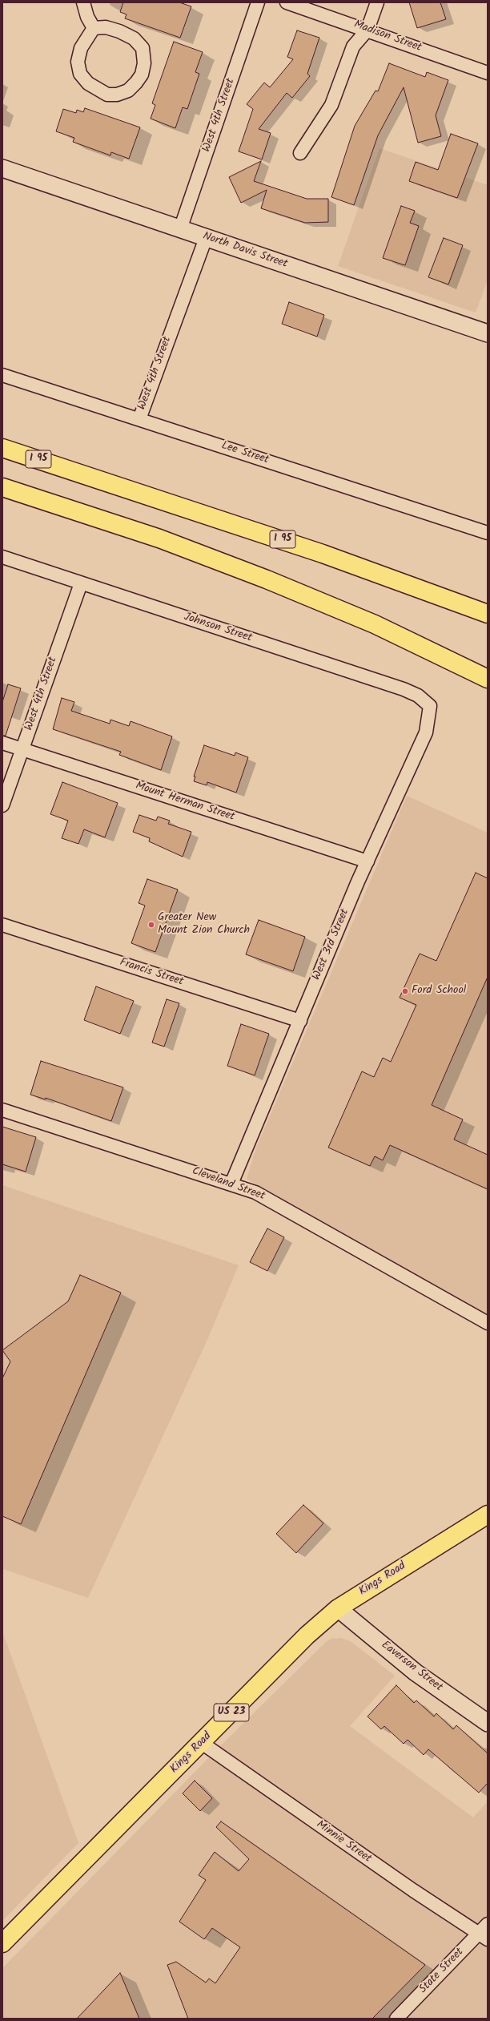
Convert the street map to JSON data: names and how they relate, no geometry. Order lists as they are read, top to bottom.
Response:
{
  "streets": {
    "main road": ["I 95", "Kings Road", "US 23"],
    "street": [
      "Madison Street",
      "West 4th Street",
      "North Davis Street",
      "Lee Street",
      "Johnson Street",
      "Mount Herman Street",
      "West 3rd Street",
      "Francis Street",
      "Cleveland Street",
      "Eaverson Street",
      "Minnie Street",
      "State Street"
    ]
  },
  "crossings": [
    ["West 4th Street", "North Davis Street"],
    ["West 4th Street", "Lee Street"],
    ["West 4th Street", "Johnson Street"],
    ["West 4th Street", "Mount Herman Street"],
    ["Johnson Street", "West 3rd Street"],
    ["Mount Herman Street", "West 3rd Street"],
    ["West 3rd Street", "Francis Street"],
    ["West 3rd Street", "Cleveland Street"],
    ["Kings Road", "Eaverson Street"],
    ["Kings Road", "Minnie Street"],
    ["Minnie Street", "State Street"]
  ],
  "places": ["Greater New Mount Zion Church", "Ford School"]
}
